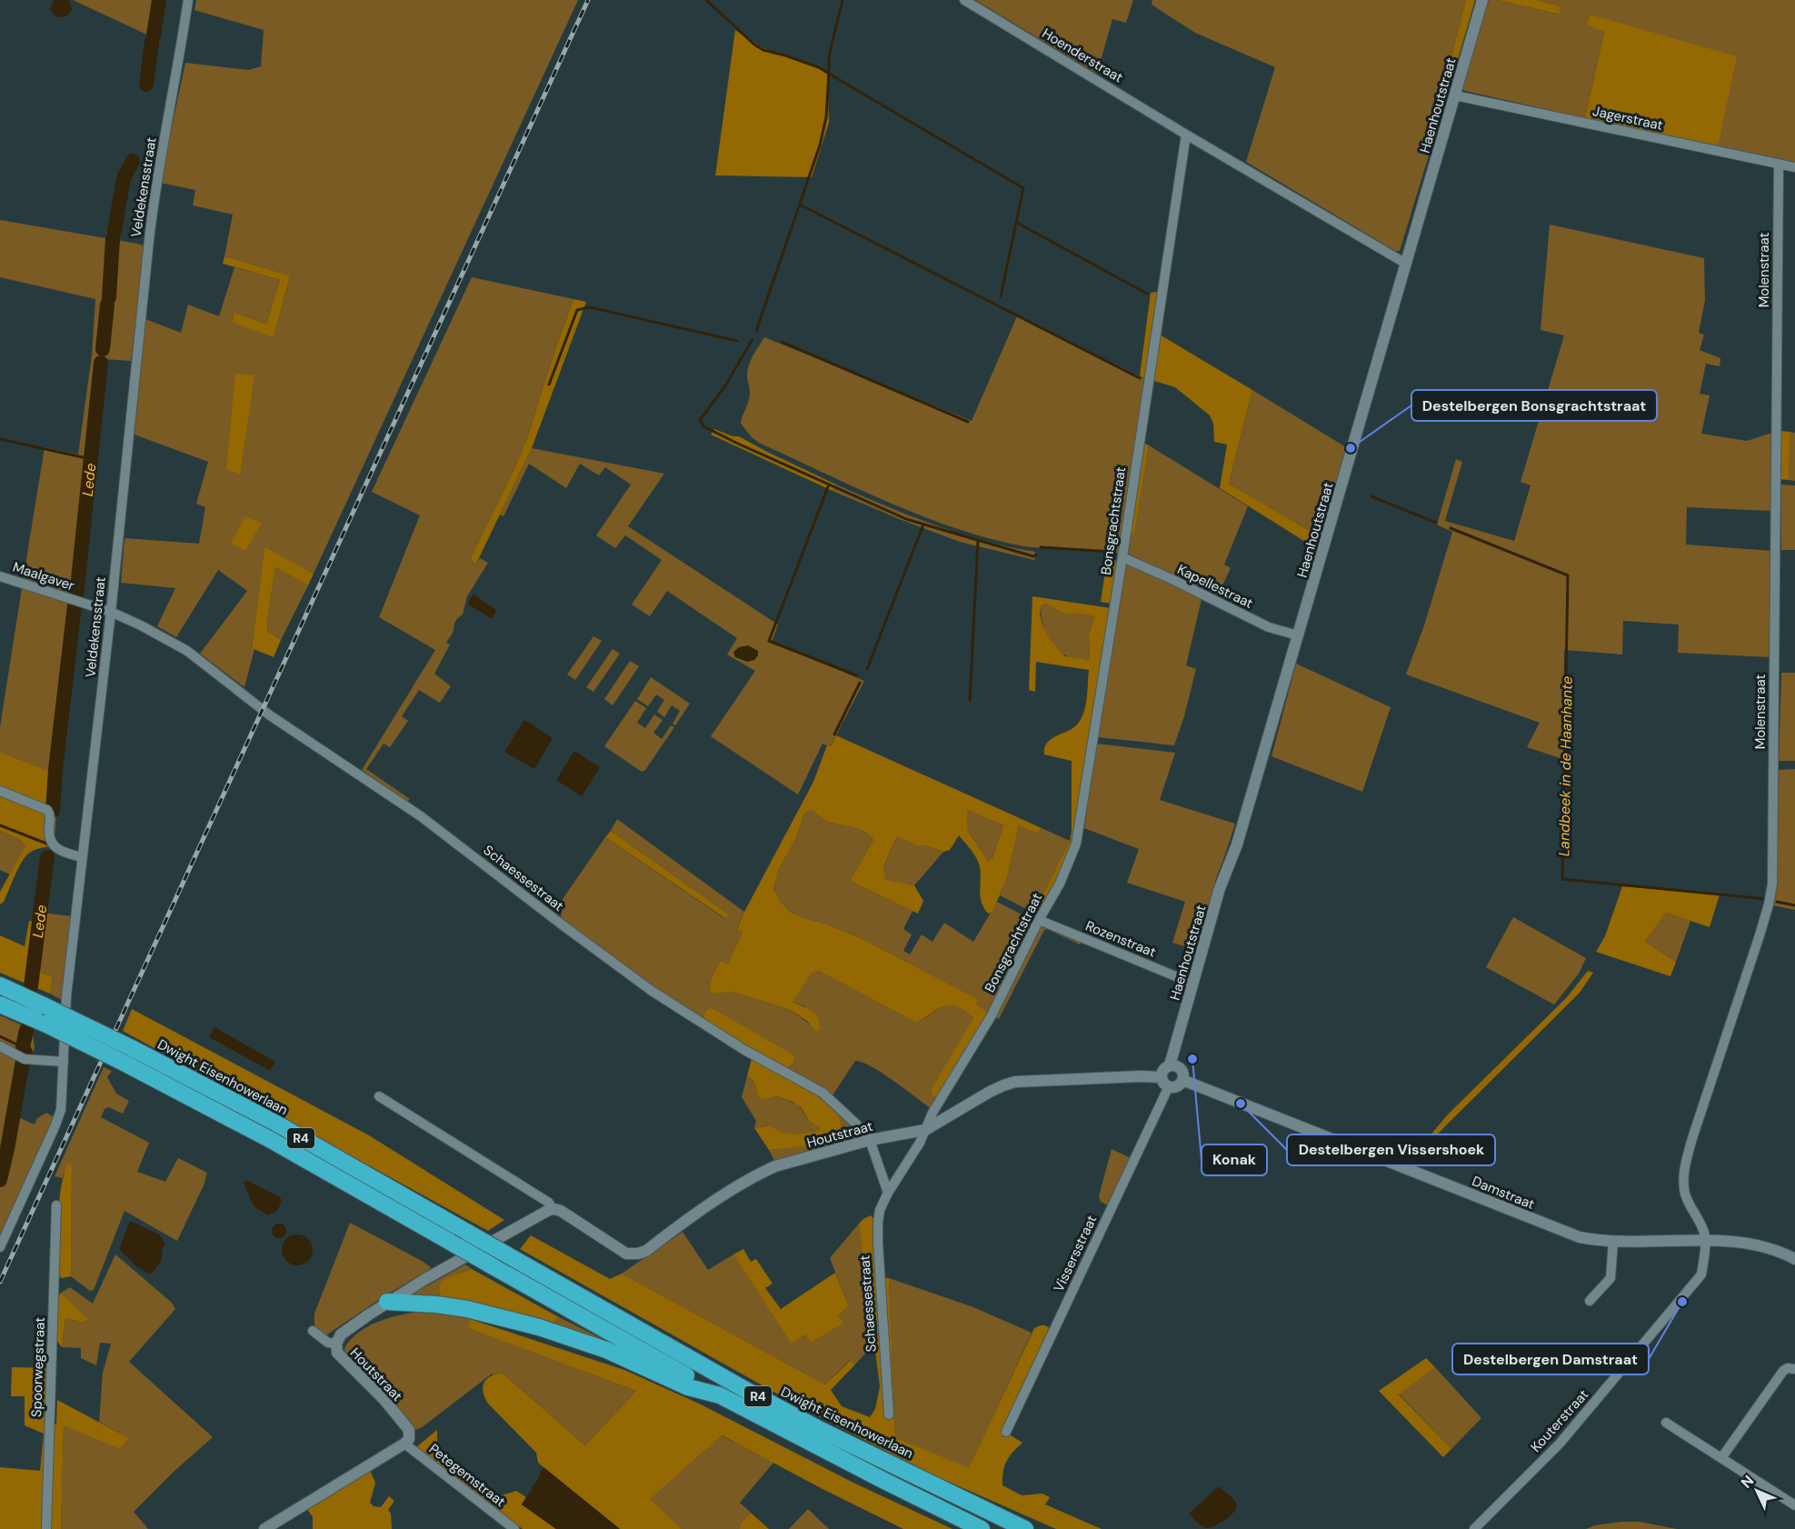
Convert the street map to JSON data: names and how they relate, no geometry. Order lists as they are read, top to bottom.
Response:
{
  "streets": {
    "highway": ["Dwight Eisenhowerlaan", "R4"],
    "street": [
      "Hoenderstraat",
      "Haenhoutstraat",
      "Jagerstraat",
      "Veldekensstraat",
      "Molenstraat",
      "Bonsgrachtstraat",
      "Maalgaver",
      "Kapellestraat",
      "Schaessestraat",
      "Rozenstraat",
      "Houtstraat",
      "Damstraat",
      "Vissersstraat",
      "Spoorwegstraat",
      "Kouterstraat",
      "Petegemstraat"
    ]
  },
  "crossings": [
    ["Hoenderstraat", "Bonsgrachtstraat"],
    ["Haenhoutstraat", "Jagerstraat"],
    ["Haenhoutstraat", "Kapellestraat"],
    ["Haenhoutstraat", "Rozenstraat"],
    ["Haenhoutstraat", "Houtstraat"],
    ["Haenhoutstraat", "Damstraat"],
    ["Haenhoutstraat", "Vissersstraat"],
    ["Jagerstraat", "Molenstraat"],
    ["Veldekensstraat", "Maalgaver"],
    ["Veldekensstraat", "Schaessestraat"],
    ["Molenstraat", "Damstraat"],
    ["Molenstraat", "Kouterstraat"],
    ["Bonsgrachtstraat", "Kapellestraat"],
    ["Bonsgrachtstraat", "Schaessestraat"],
    ["Bonsgrachtstraat", "Rozenstraat"],
    ["Bonsgrachtstraat", "Houtstraat"],
    ["Maalgaver", "Schaessestraat"],
    ["Schaessestraat", "Houtstraat"],
    ["Houtstraat", "Damstraat"],
    ["Houtstraat", "Vissersstraat"],
    ["Houtstraat", "Petegemstraat"],
    ["Damstraat", "Vissersstraat"],
    ["Damstraat", "Kouterstraat"]
  ],
  "water": ["Lede", "Landbeek in de Haanhante"],
  "places": [
    "Destelbergen Bonsgrachtstraat",
    "Konak",
    "Destelbergen Vissershoek",
    "Destelbergen Damstraat"
  ],
  "north": "top left"
}
